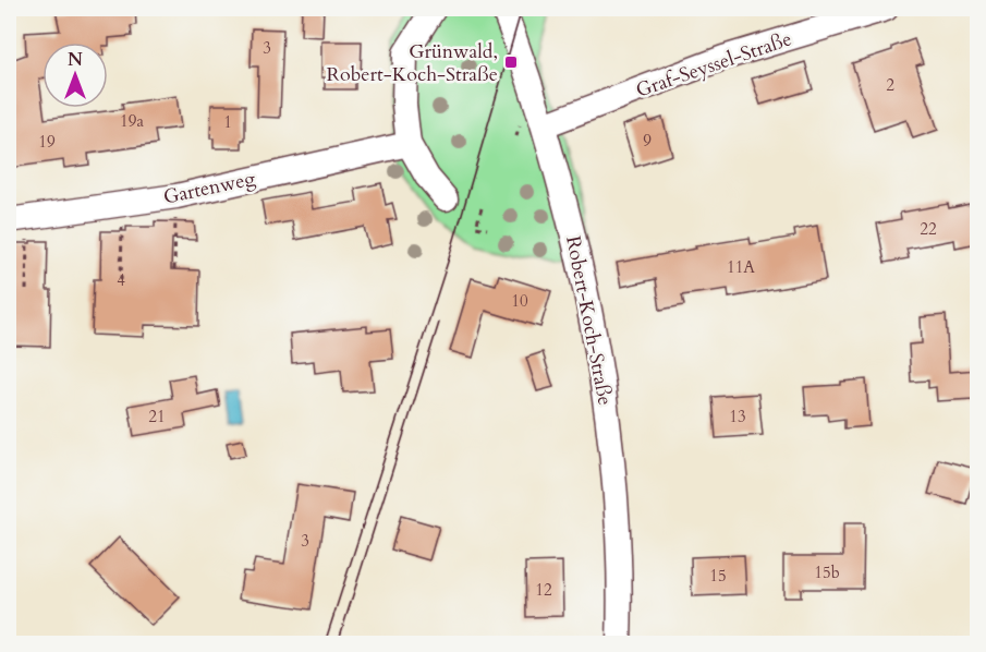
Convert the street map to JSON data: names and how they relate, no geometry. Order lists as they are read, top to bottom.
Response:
{
  "streets": {
    "street": ["Graf-Seyssel-Straße", "Gartenweg", "Robert-Koch-Straße"]
  },
  "crossings": [
    ["Graf-Seyssel-Straße", "Robert-Koch-Straße"]
  ],
  "places": {
    "transit": ["Grünwald, Robert-Koch-Straße"]
  },
  "house_numbers": [
    "3",
    "2",
    "19a",
    "1",
    "9",
    "19",
    "22",
    "11A",
    "4",
    "10",
    "21",
    "13",
    "3",
    "15b",
    "15",
    "12"
  ],
  "north": "top"
}
